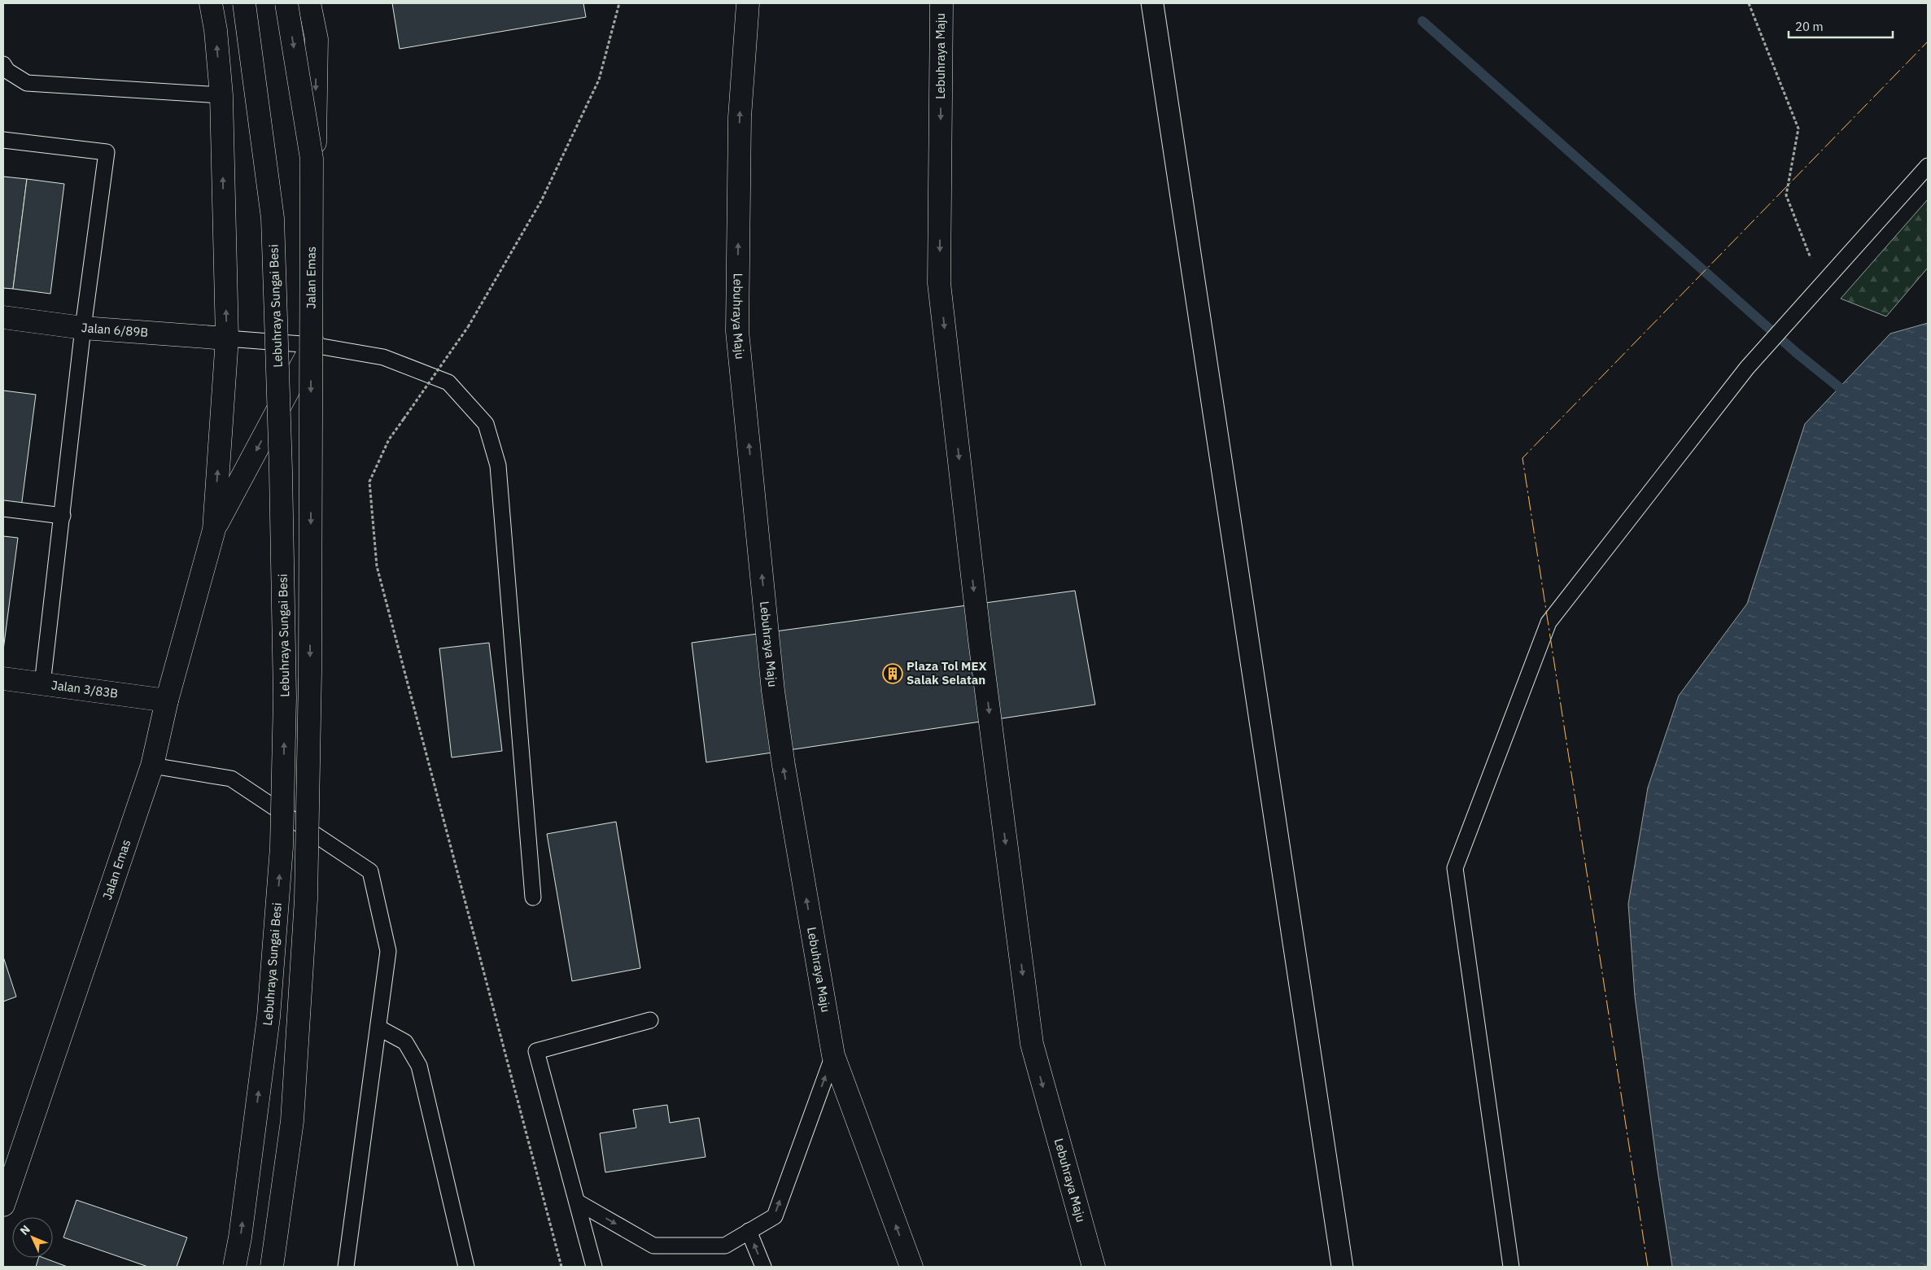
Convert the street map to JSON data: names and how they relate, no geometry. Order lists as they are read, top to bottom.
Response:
{
  "streets": {
    "main road": [
      "Lebuhraya Maju",
      "Jalan Emas",
      "Lebuhraya Sungai Besi",
      "Jalan 6/89B",
      "Jalan 3/83B"
    ]
  },
  "crossings": [
    ["Jalan Emas", "Jalan 6/89B"],
    ["Jalan Emas", "Jalan 3/83B"]
  ],
  "places": {
    "building": ["Plaza Tol MEX Salak Selatan"]
  },
  "scale_bar": "20 m",
  "north": "top left"
}
